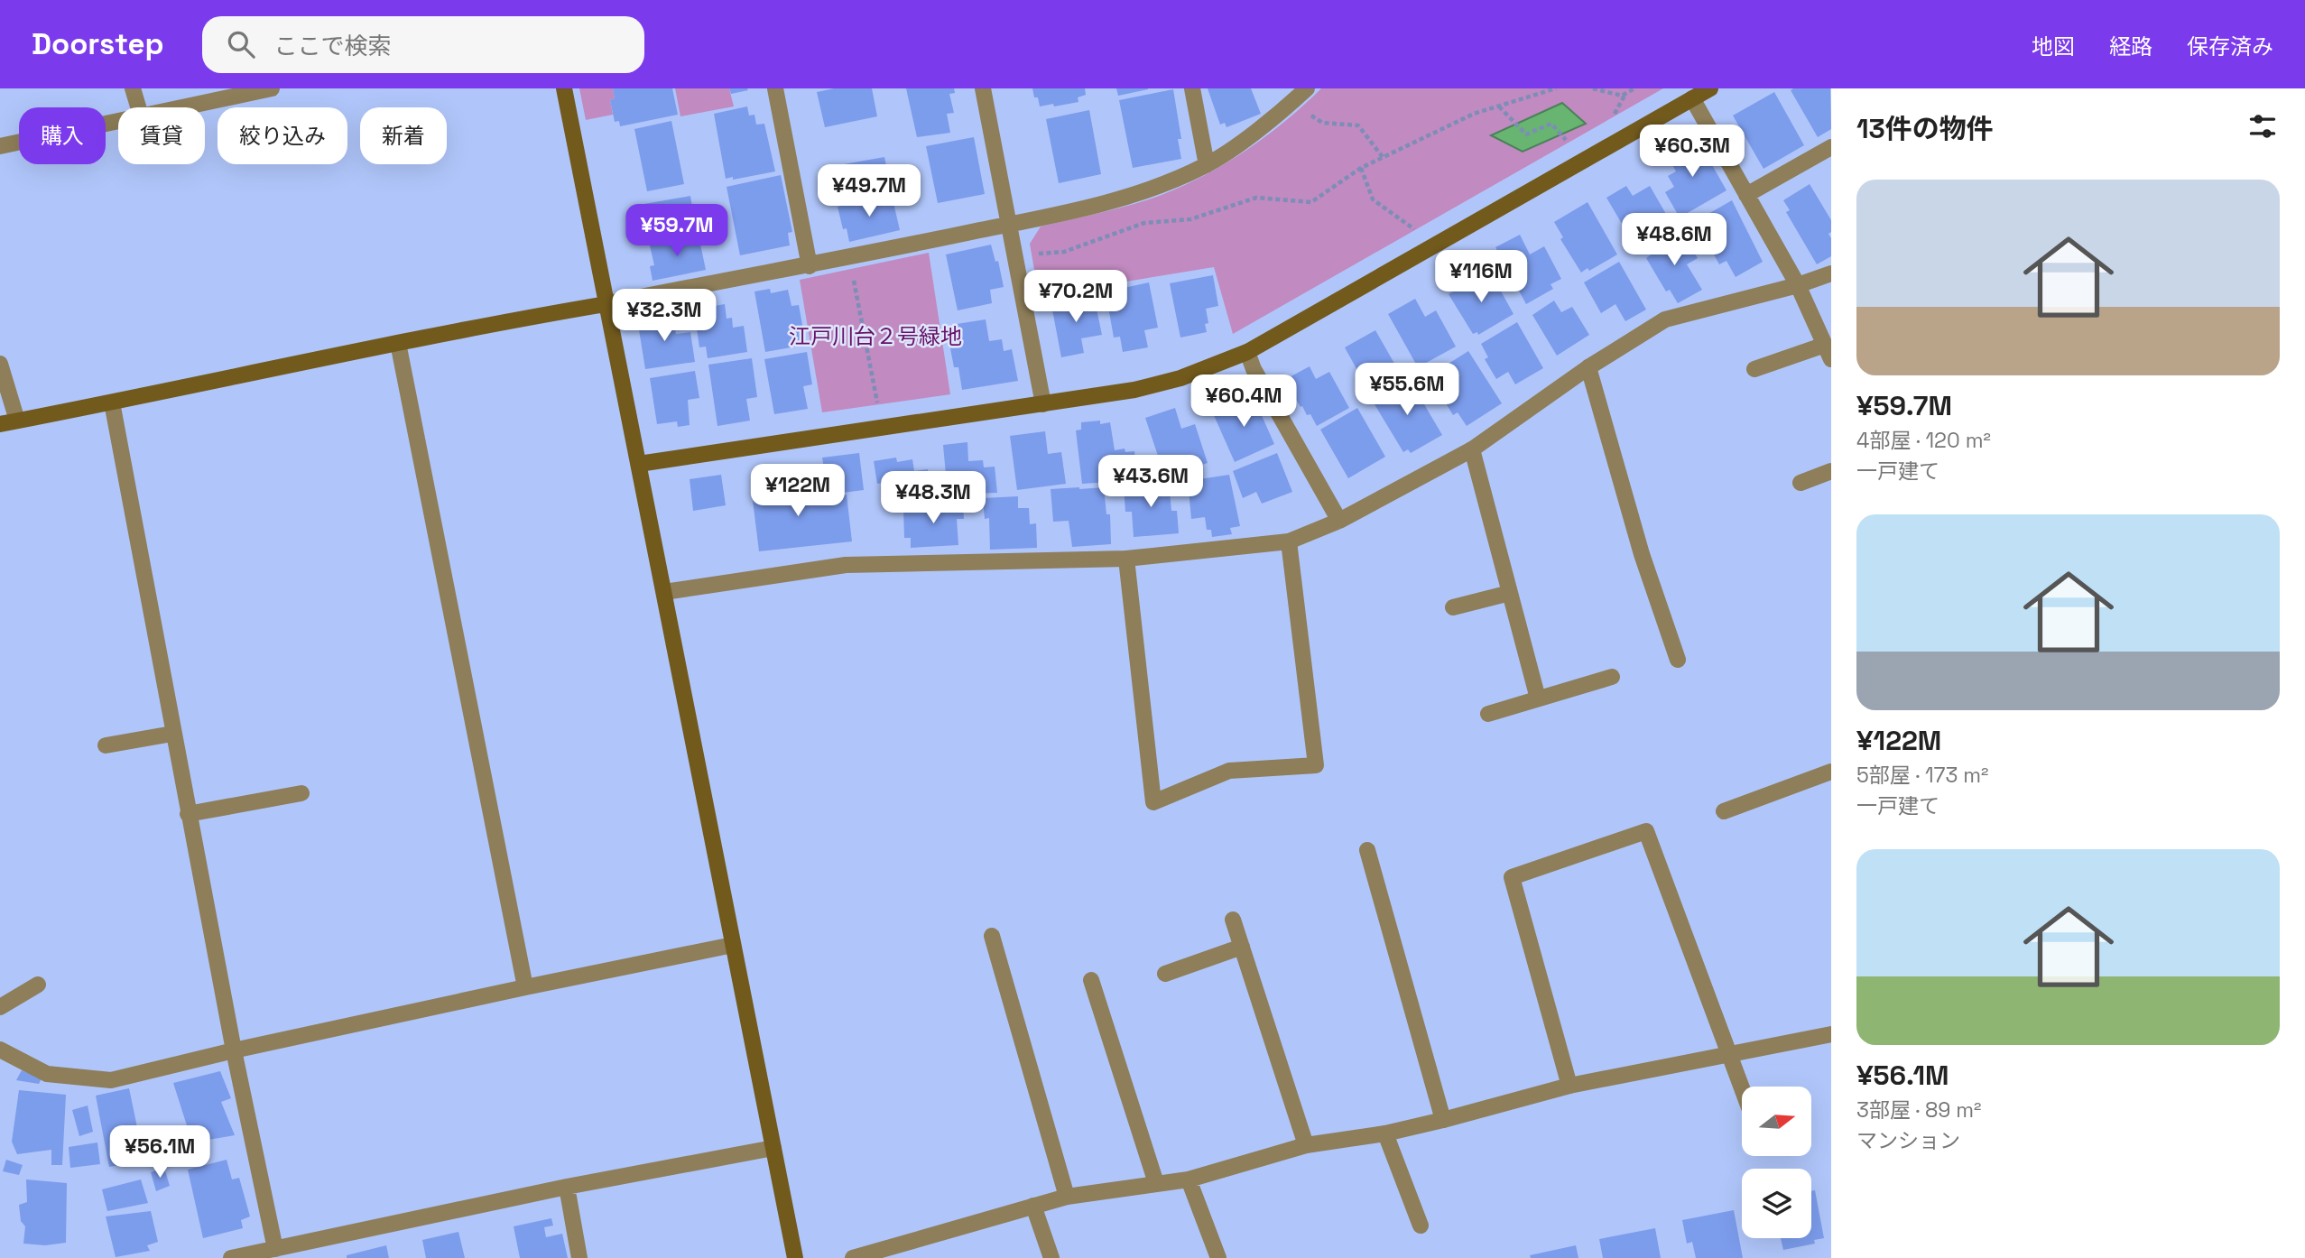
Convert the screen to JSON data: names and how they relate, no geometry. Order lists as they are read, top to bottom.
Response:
{
  "parks": ["江戸川台２号緑地"],
  "north": "right",
  "page": {
    "header": "Doorstep",
    "search": "ここで検索",
    "nav": ["地図", "経路", "保存済み"],
    "heading": "13件の物件",
    "chip": [
      "購入",
      "賃貸",
      "絞り込み",
      "新着"
    ],
    "price": [
      "¥60.3M",
      "¥49.7M",
      "¥59.7M",
      "¥48.6M",
      "¥116M",
      "¥70.2M",
      "¥32.3M",
      "¥55.6M",
      "¥60.4M",
      "¥43.6M",
      "¥122M",
      "¥48.3M",
      "¥56.1M"
    ],
    "list": [
      {
        "name": "¥59.7M",
        "note": "4部屋 · 120 m² · 一戸建て"
      },
      {
        "name": "¥122M",
        "note": "5部屋 · 173 m² · 一戸建て"
      },
      {
        "name": "¥56.1M",
        "note": "3部屋 · 89 m² · マンション"
      }
    ]
  }
}
